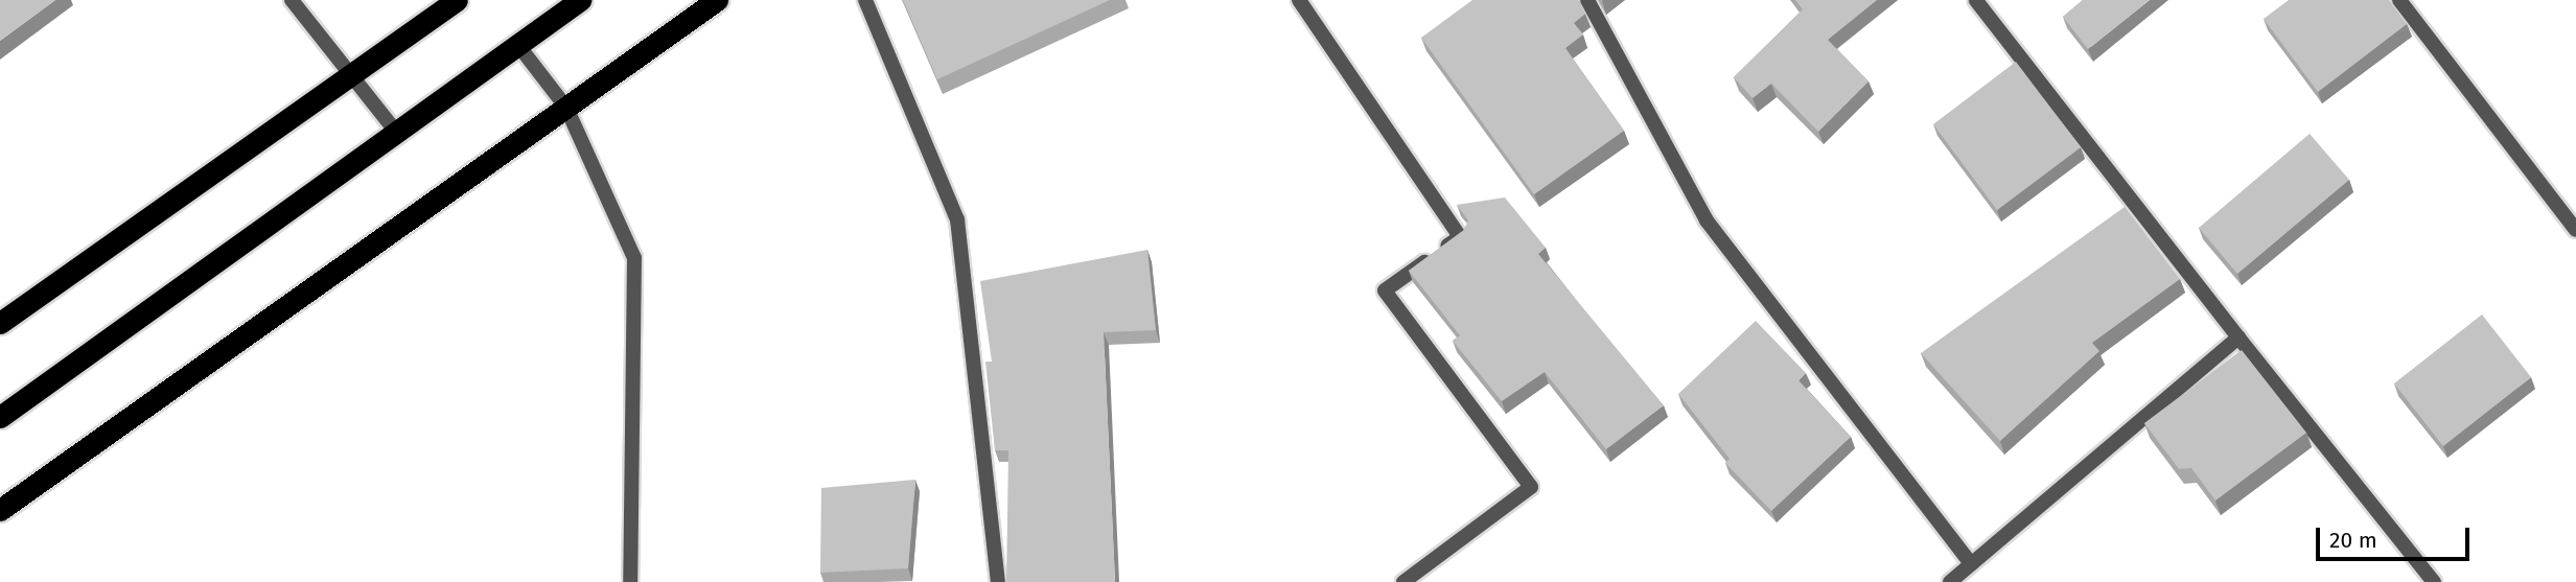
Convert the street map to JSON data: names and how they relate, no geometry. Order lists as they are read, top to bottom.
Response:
{
  "scale_bar": "20 m"
}
